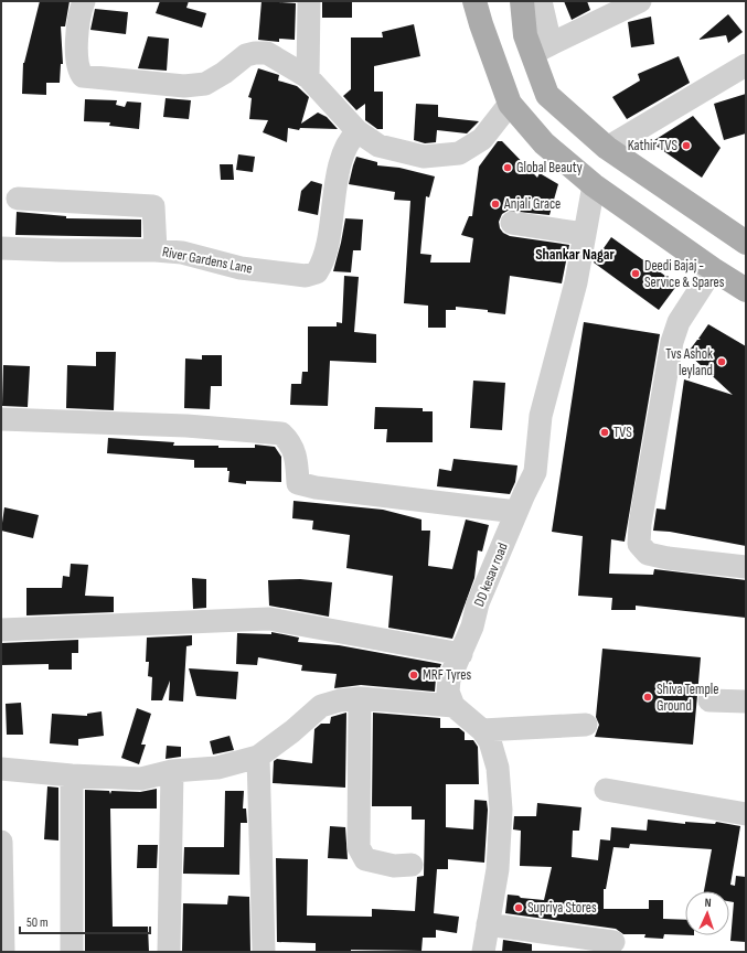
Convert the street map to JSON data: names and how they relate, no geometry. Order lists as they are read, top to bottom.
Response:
{
  "streets": {
    "street": ["River Gardens Lane", "DD kesav road"]
  },
  "districts": ["Shankar Nagar"],
  "places": [
    "Kathir TVS",
    "Global Beauty",
    "Anjali Grace",
    "Deedi Bajaj - Service & Spares",
    "Tvs Ashok leyland",
    "TVS",
    "MRF Tyres",
    "Shiva Temple Ground",
    "Supriya Stores"
  ],
  "scale_bar": "50 m",
  "north": "top"
}
